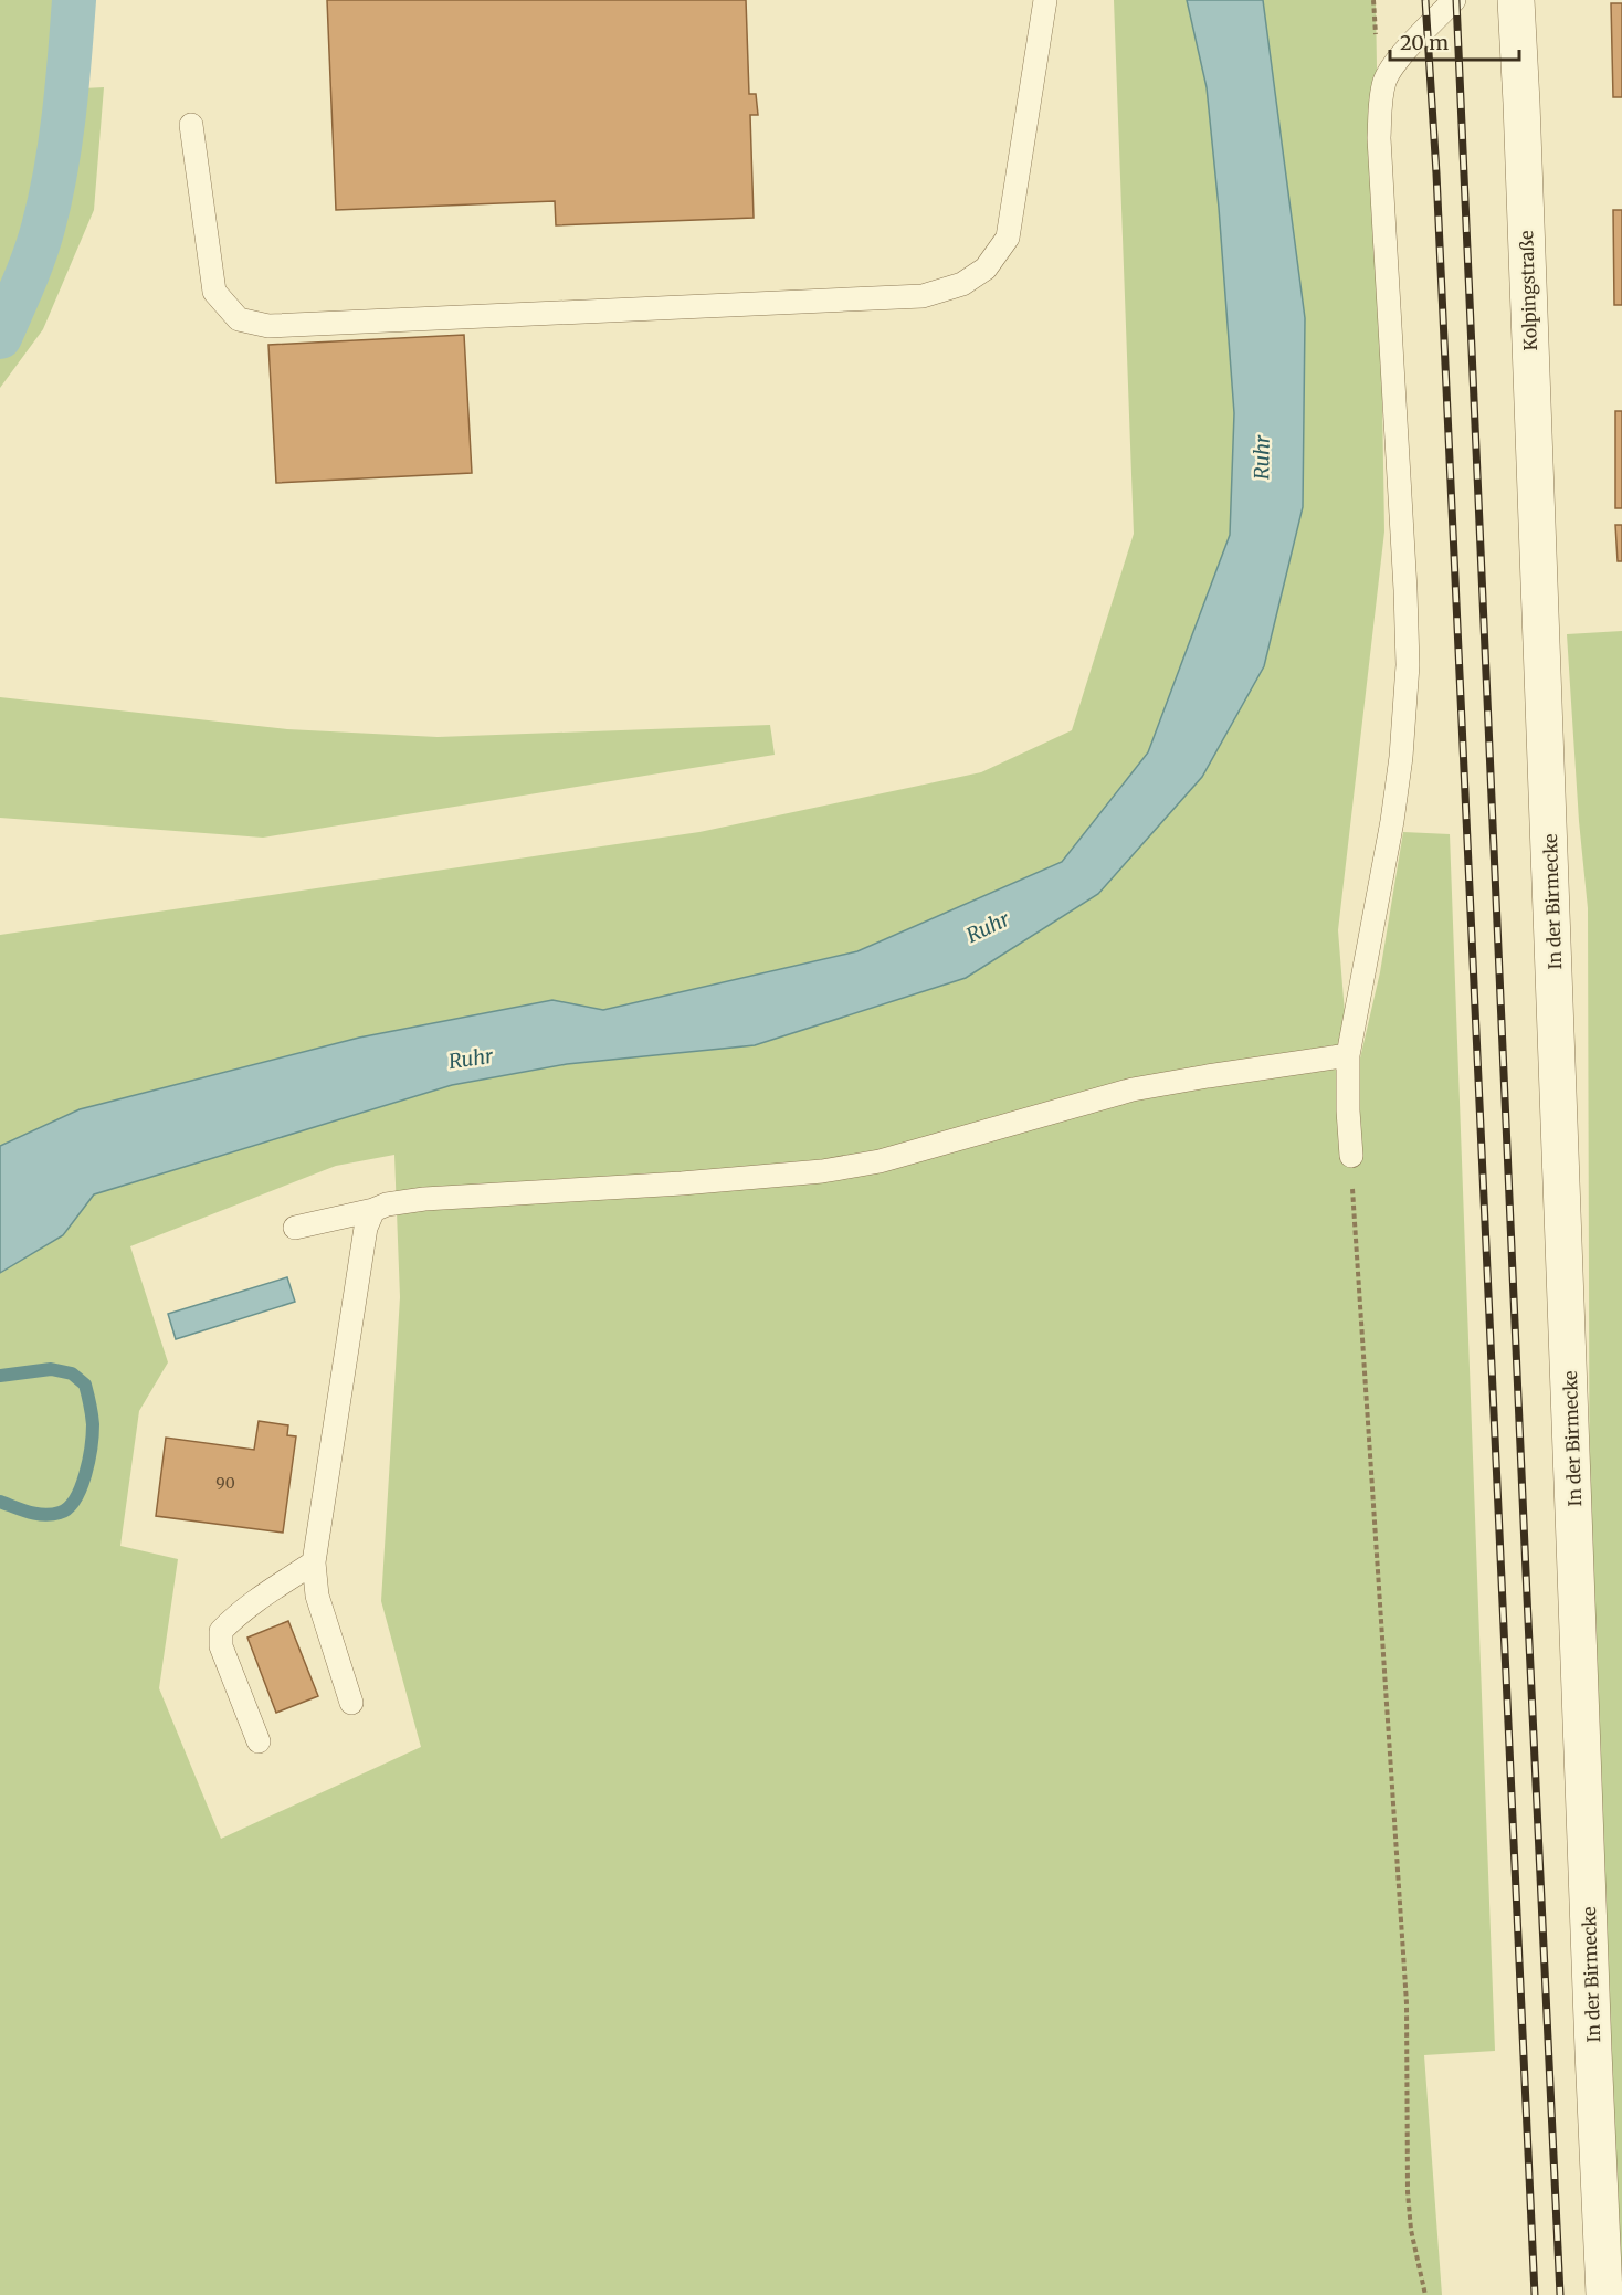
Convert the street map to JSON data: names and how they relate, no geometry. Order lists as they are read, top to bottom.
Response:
{
  "streets": {
    "street": ["Kolpingstraße", "In der Birmecke"]
  },
  "crossings": [
    ["Kolpingstraße", "In der Birmecke"]
  ],
  "water": ["Ruhr"],
  "house_numbers": ["90"],
  "scale_bar": "20 m"
}
